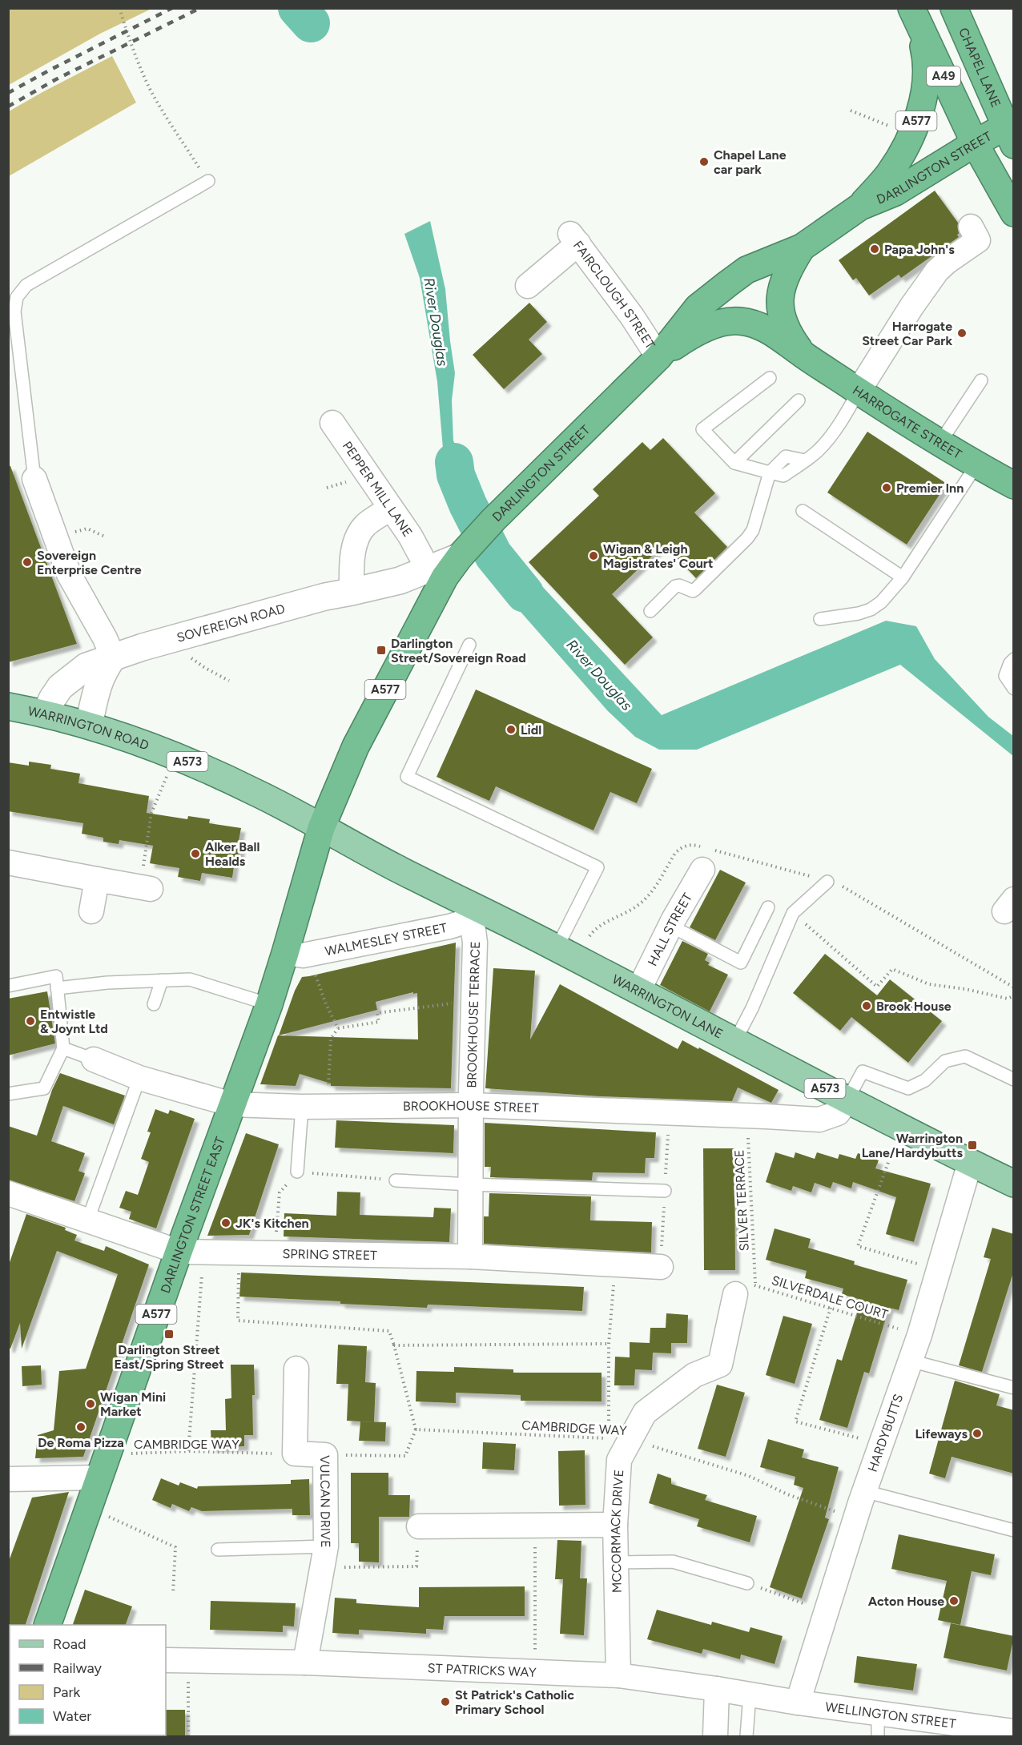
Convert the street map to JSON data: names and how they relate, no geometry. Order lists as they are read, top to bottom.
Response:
{
  "streets": {
    "highway": [
      "CHAPEL LANE",
      "A49",
      "A577",
      "DARLINGTON STREET",
      "HARROGATE STREET",
      "DARLINGTON STREET EAST"
    ],
    "main road": ["WARRINGTON ROAD", "A573", "WARRINGTON LANE"],
    "street": [
      "FAIRCLOUGH STREET",
      "PEPPER MILL LANE",
      "SOVEREIGN ROAD",
      "HALL STREET",
      "WALMESLEY STREET",
      "BROOKHOUSE TERRACE",
      "BROOKHOUSE STREET",
      "SPRING STREET",
      "HARDYBUTTS",
      "VULCAN DRIVE",
      "MCCORMACK DRIVE",
      "ST PATRICKS WAY",
      "WELLINGTON STREET"
    ],
    "path": ["SILVER TERRACE", "SILVERDALE COURT", "CAMBRIDGE WAY"]
  },
  "crossings": [
    ["CHAPEL LANE", "DARLINGTON STREET"],
    ["A49", "DARLINGTON STREET"],
    ["DARLINGTON STREET", "FAIRCLOUGH STREET"],
    ["DARLINGTON STREET", "HARROGATE STREET"],
    ["DARLINGTON STREET", "SOVEREIGN ROAD"],
    ["DARLINGTON STREET", "WARRINGTON ROAD"],
    ["DARLINGTON STREET", "WARRINGTON LANE"],
    ["DARLINGTON STREET", "DARLINGTON STREET EAST"],
    ["FAIRCLOUGH STREET", "HARROGATE STREET"],
    ["SOVEREIGN ROAD", "WARRINGTON ROAD"],
    ["WARRINGTON ROAD", "WARRINGTON LANE"],
    ["WARRINGTON ROAD", "DARLINGTON STREET EAST"],
    ["HALL STREET", "WARRINGTON LANE"],
    ["WALMESLEY STREET", "WARRINGTON LANE"],
    ["WALMESLEY STREET", "BROOKHOUSE TERRACE"],
    ["WALMESLEY STREET", "DARLINGTON STREET EAST"],
    ["WARRINGTON LANE", "BROOKHOUSE TERRACE"],
    ["WARRINGTON LANE", "BROOKHOUSE STREET"],
    ["WARRINGTON LANE", "DARLINGTON STREET EAST"],
    ["WARRINGTON LANE", "HARDYBUTTS"],
    ["BROOKHOUSE TERRACE", "BROOKHOUSE STREET"],
    ["BROOKHOUSE TERRACE", "SPRING STREET"],
    ["BROOKHOUSE STREET", "SILVER TERRACE"],
    ["BROOKHOUSE STREET", "DARLINGTON STREET EAST"],
    ["SILVER TERRACE", "SILVERDALE COURT"],
    ["SILVER TERRACE", "MCCORMACK DRIVE"],
    ["DARLINGTON STREET EAST", "SPRING STREET"],
    ["DARLINGTON STREET EAST", "CAMBRIDGE WAY"],
    ["SILVERDALE COURT", "HARDYBUTTS"],
    ["SILVERDALE COURT", "MCCORMACK DRIVE"],
    ["CAMBRIDGE WAY", "HARDYBUTTS"],
    ["CAMBRIDGE WAY", "VULCAN DRIVE"],
    ["CAMBRIDGE WAY", "MCCORMACK DRIVE"],
    ["HARDYBUTTS", "ST PATRICKS WAY"],
    ["HARDYBUTTS", "WELLINGTON STREET"],
    ["VULCAN DRIVE", "ST PATRICKS WAY"],
    ["MCCORMACK DRIVE", "ST PATRICKS WAY"],
    ["ST PATRICKS WAY", "WELLINGTON STREET"]
  ],
  "water": ["River Douglas"],
  "places": {
    "other": [
      "Chapel Lane car park",
      "Papa John's",
      "Harrogate Street Car Park",
      "Premier Inn",
      "Wigan & Leigh Magistrates' Court",
      "Sovereign Enterprise Centre",
      "Lidl",
      "Alker Ball Healds",
      "Brook House",
      "Entwistle & Joynt Ltd",
      "JK's Kitchen",
      "Wigan Mini Market",
      "De Roma Pizza",
      "Lifeways",
      "Acton House",
      "St Patrick's Catholic Primary School"
    ],
    "transit": ["Darlington Street/Sovereign Road", "Warrington Lane/Hardybutts", "Darlington Street East/Spring Street"]
  },
  "legend": [
    "Road",
    "Railway",
    "Park",
    "Water"
  ]
}
